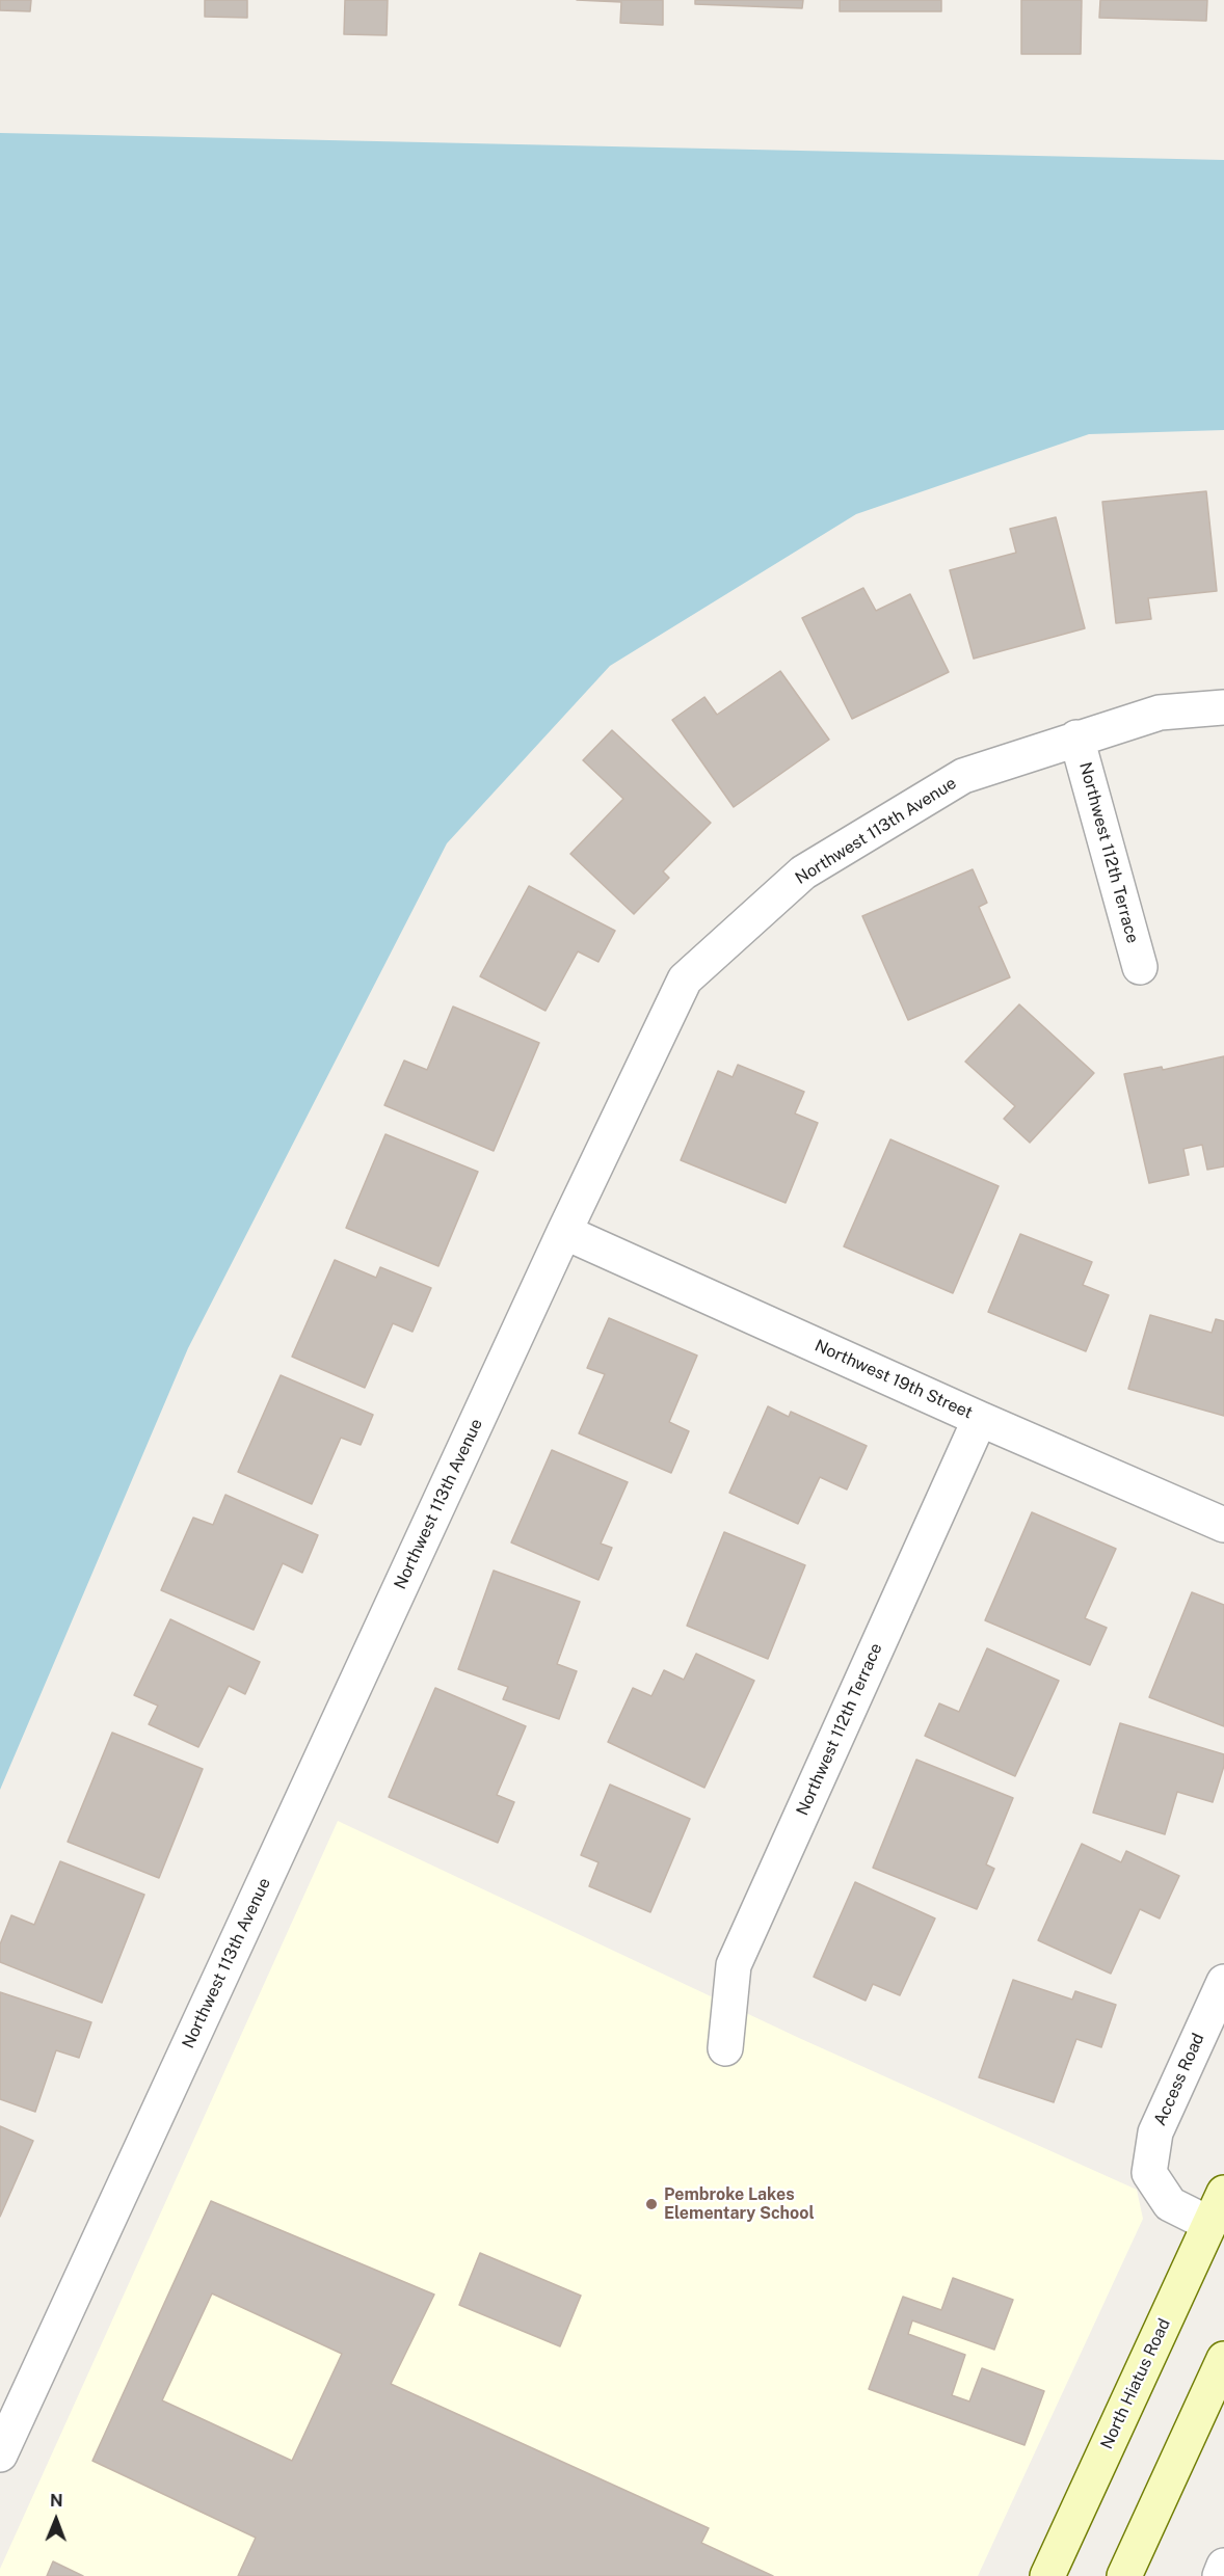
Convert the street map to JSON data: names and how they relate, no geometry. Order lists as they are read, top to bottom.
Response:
{
  "streets": {
    "main road": ["North Hiatus Road"],
    "street": [
      "Northwest 113th Avenue",
      "Northwest 112th Terrace",
      "Northwest 19th Street",
      "Access Road"
    ]
  },
  "crossings": [
    ["Northwest 113th Avenue", "Northwest 112th Terrace"],
    ["Northwest 113th Avenue", "Northwest 19th Street"],
    ["Northwest 112th Terrace", "Northwest 19th Street"],
    ["Access Road", "North Hiatus Road"]
  ],
  "places": ["Pembroke Lakes Elementary School"],
  "north": "top"
}
